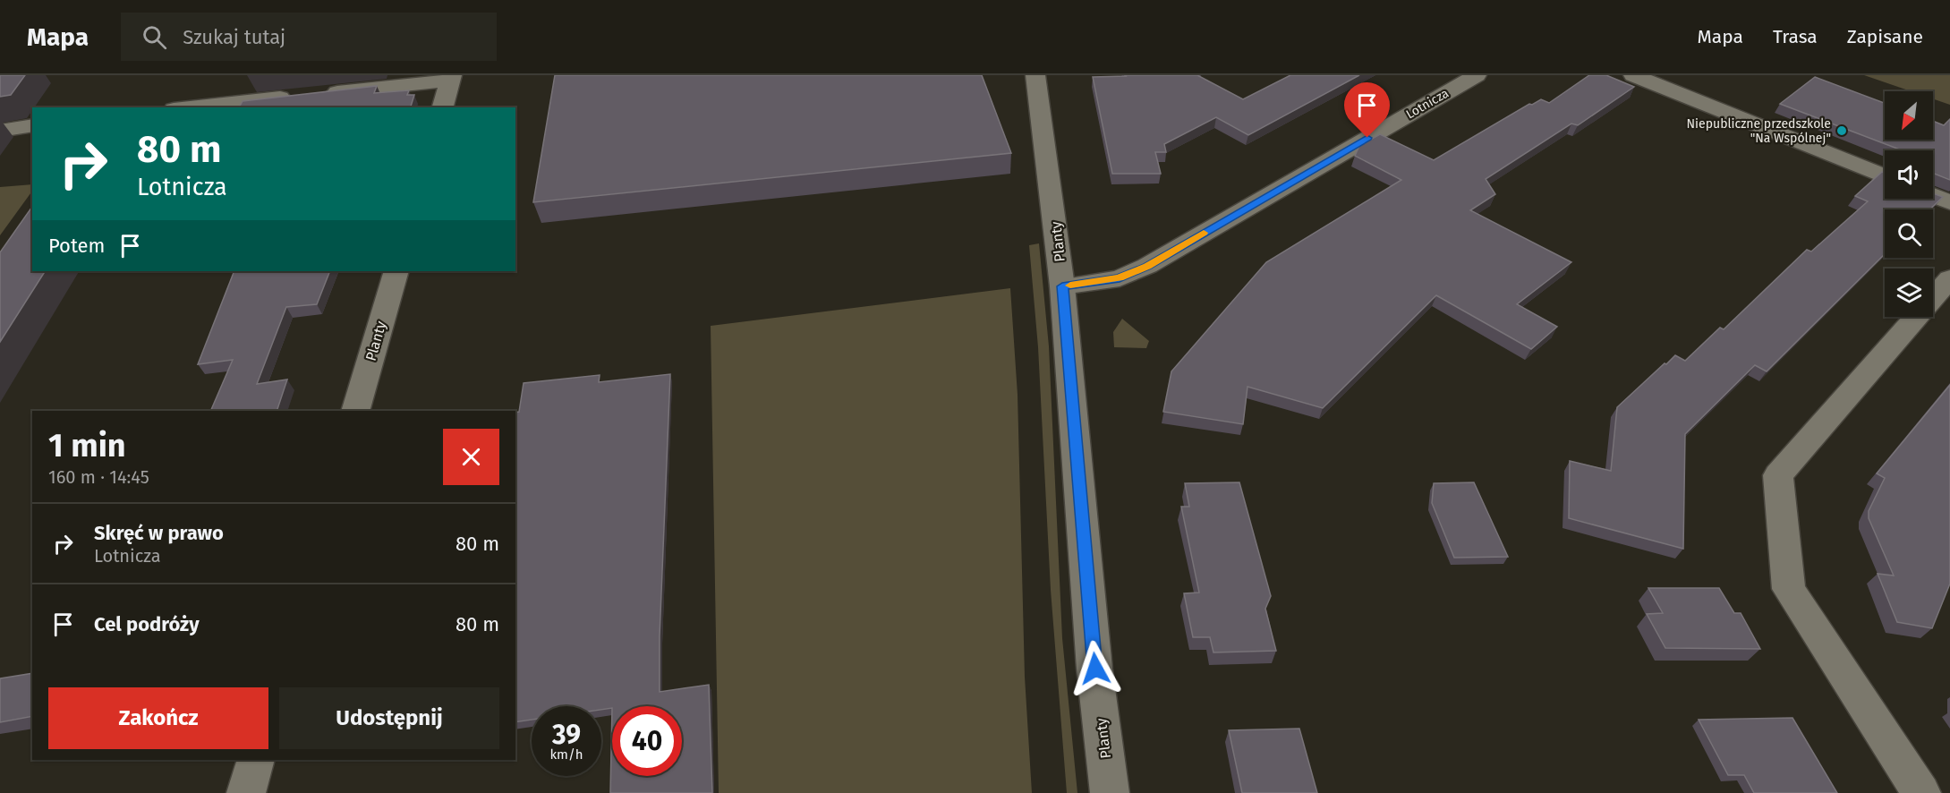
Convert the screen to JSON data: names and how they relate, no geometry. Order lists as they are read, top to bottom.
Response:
{
  "streets": {
    "street": ["Lotnicza", "Planty"]
  },
  "crossings": [
    ["Lotnicza", "Planty"]
  ],
  "places": ["Niepubliczne przedszkole \"Na Wspólnej\""],
  "north": "bottom left",
  "page": {
    "header": "Mapa",
    "search": "Szukaj tutaj",
    "nav": ["Mapa", "Trasa", "Zapisane"],
    "turn": ["80 m", "Lotnicza"],
    "then": "Potem",
    "heading": ["1 min", "160 m · 14:45"],
    "list": [
      {
        "name": "Skręć w prawo",
        "note": "Lotnicza",
        "value": "80 m"
      },
      {
        "name": "Cel podróży",
        "value": "80 m"
      }
    ],
    "buttons": ["Zakończ", "Udostępnij"],
    "speed": "39 km/h",
    "limit": "40"
  }
}
